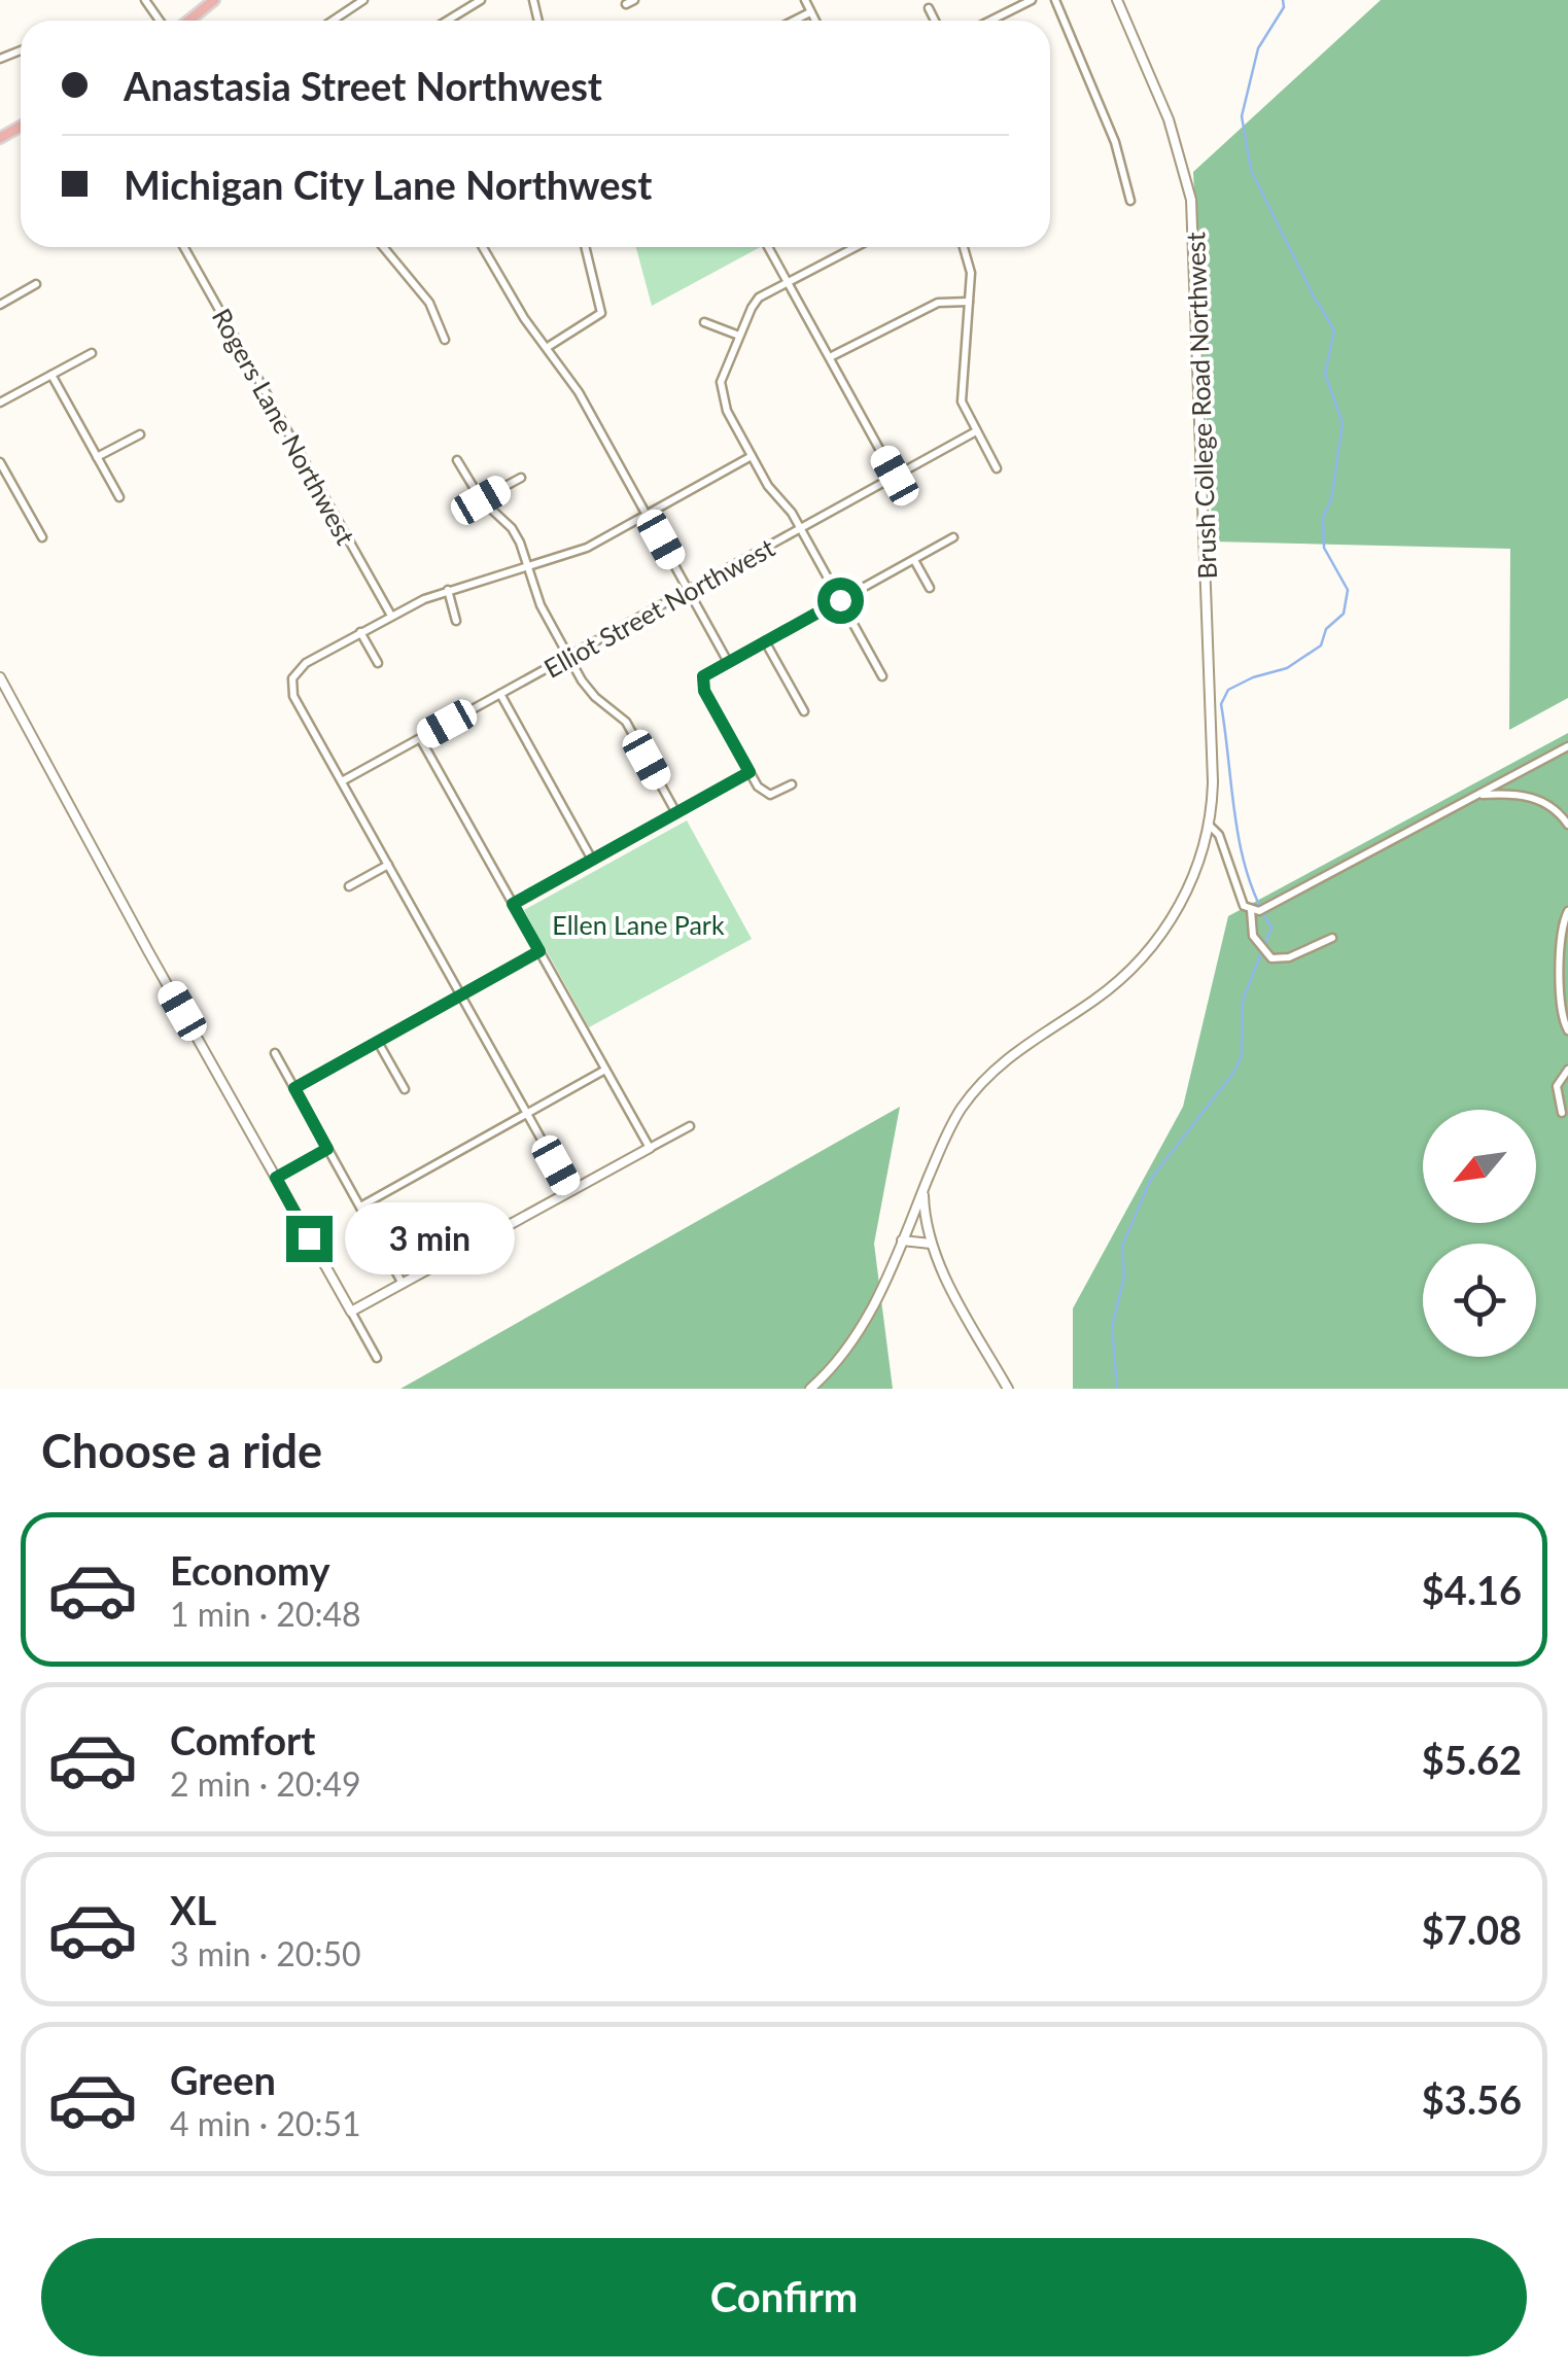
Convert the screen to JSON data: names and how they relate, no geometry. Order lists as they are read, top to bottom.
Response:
{
  "streets": {
    "street": ["Brush College Road Northwest", "Rogers Lane Northwest", "Elliot Street Northwest"]
  },
  "parks": ["Ellen Lane Park"],
  "north": "bottom left",
  "page": {
    "banner": ["Anastasia Street Northwest", "Michigan City Lane Northwest"],
    "bubble": "3 min",
    "heading": "Choose a ride",
    "list": [
      {
        "name": "Economy",
        "note": "1 min · 20:48",
        "value": "$4.16"
      },
      {
        "name": "Comfort",
        "note": "2 min · 20:49",
        "value": "$5.62"
      },
      {
        "name": "XL",
        "note": "3 min · 20:50",
        "value": "$7.08"
      },
      {
        "name": "Green",
        "note": "4 min · 20:51",
        "value": "$3.56"
      }
    ],
    "buttons": "Confirm"
  }
}
